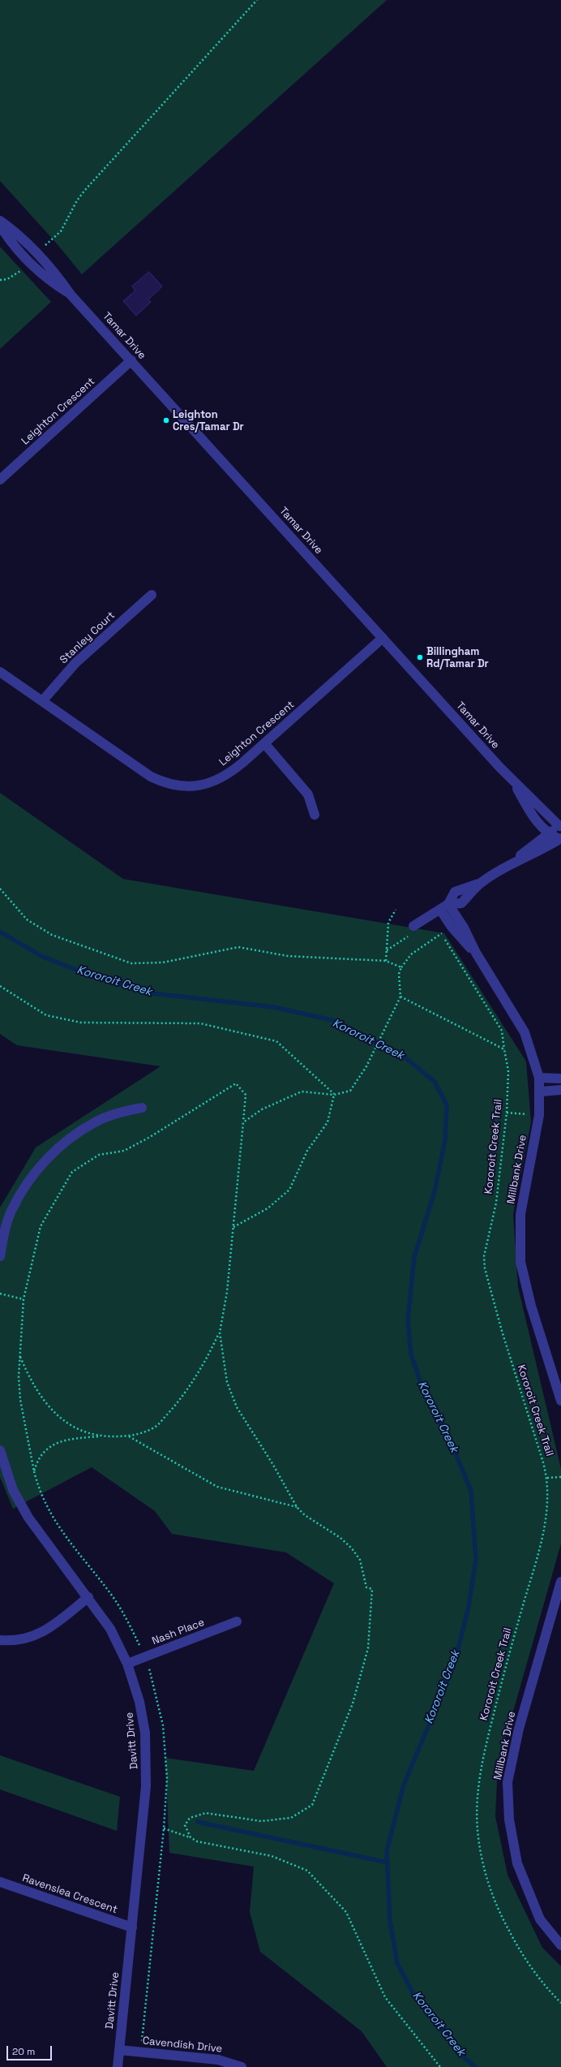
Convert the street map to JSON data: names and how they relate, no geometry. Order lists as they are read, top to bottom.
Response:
{
  "streets": {
    "street": [
      "Tamar Drive",
      "Leighton Crescent",
      "Stanley Court",
      "Millbank Drive",
      "Nash Place",
      "Davitt Drive",
      "Ravenslea Crescent",
      "Cavendish Drive"
    ],
    "path": ["Kororoit Creek Trail"]
  },
  "crossings": [
    ["Tamar Drive", "Leighton Crescent"],
    ["Leighton Crescent", "Stanley Court"],
    ["Nash Place", "Davitt Drive"],
    ["Davitt Drive", "Ravenslea Crescent"],
    ["Davitt Drive", "Cavendish Drive"]
  ],
  "water": ["Kororoit Creek"],
  "places": ["Leighton Cres/Tamar Dr", "Billingham Rd/Tamar Dr"],
  "scale_bar": "20 m"
}
